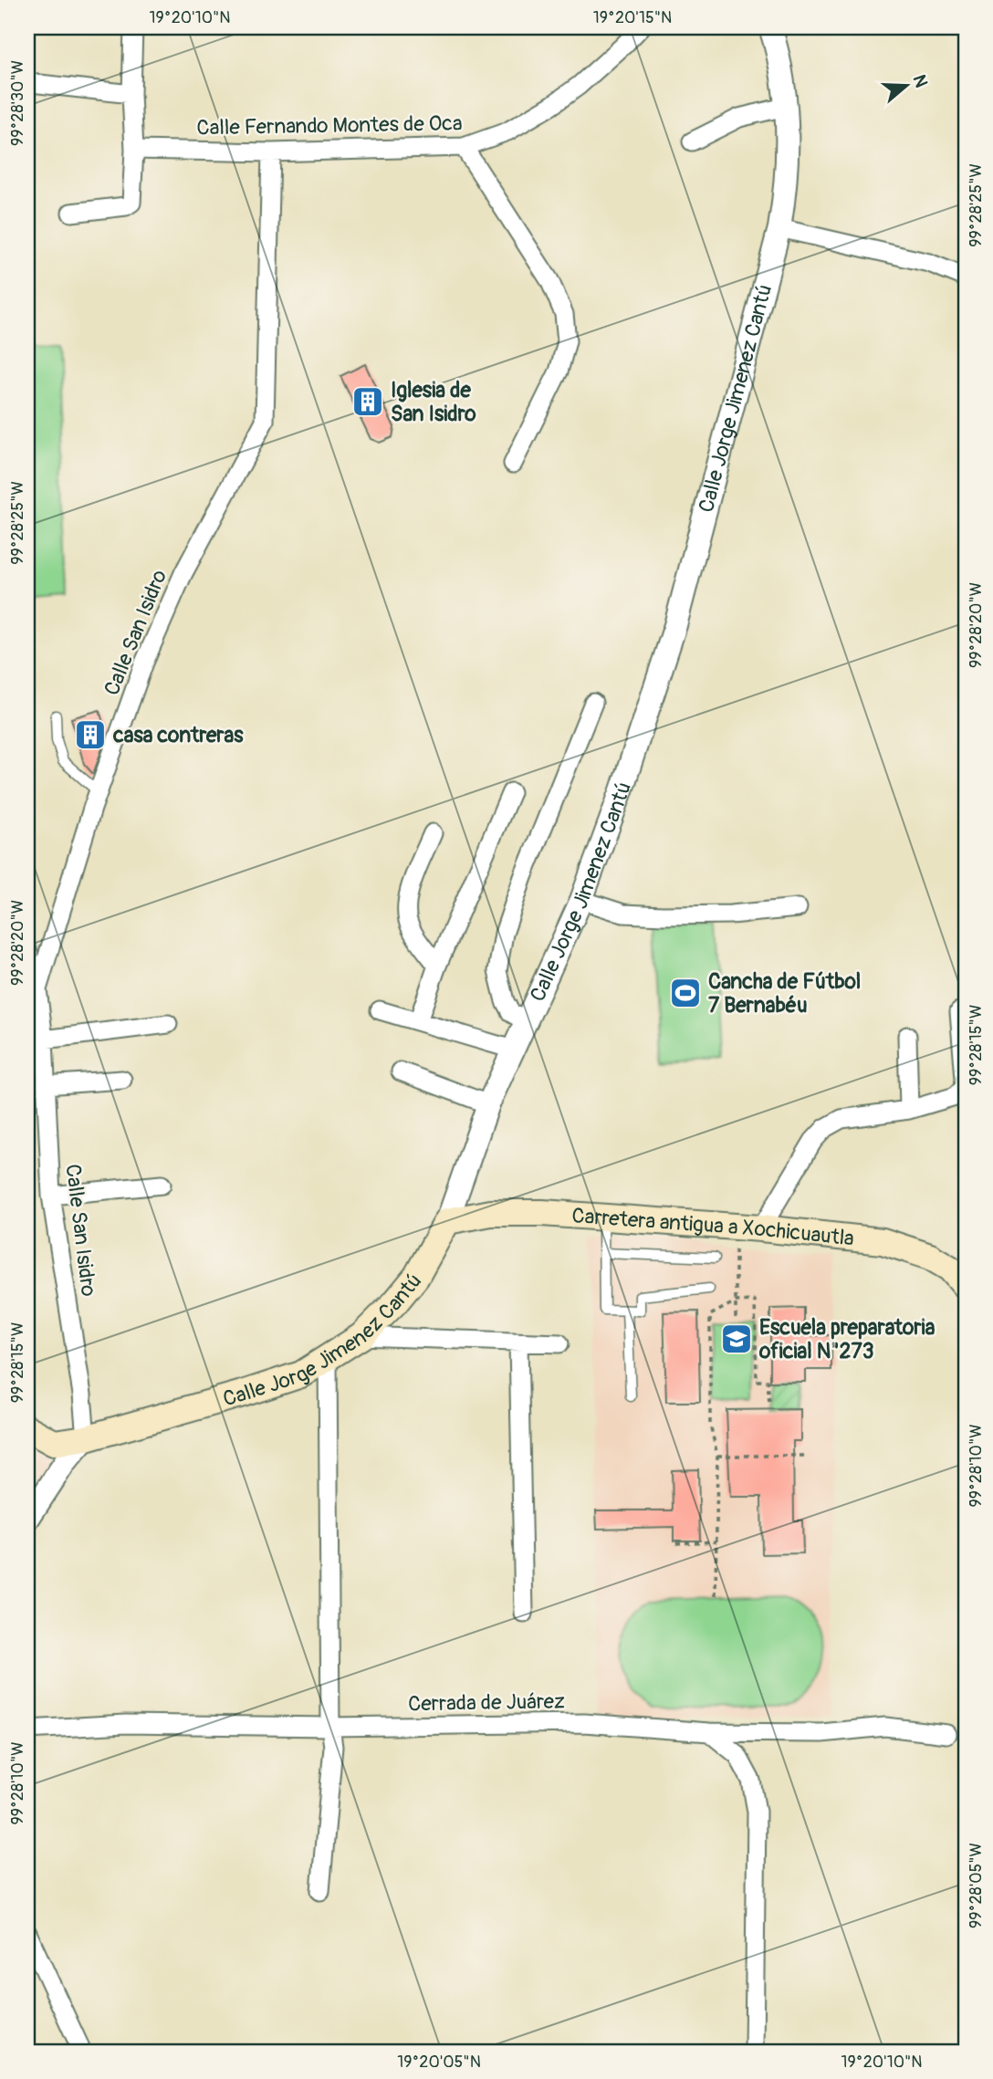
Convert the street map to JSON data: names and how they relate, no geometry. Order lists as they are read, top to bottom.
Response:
{
  "streets": {
    "main road": ["Calle Jorge Jimenez Cantú", "Carretera antigua a Xochicuautla"],
    "street": ["Calle Fernando Montes de Oca", "Calle San Isidro", "Cerrada de Juárez"]
  },
  "crossings": [
    ["Calle Fernando Montes de Oca", "Calle San Isidro"],
    ["Calle Jorge Jimenez Cantú", "Calle San Isidro"],
    ["Calle Jorge Jimenez Cantú", "Carretera antigua a Xochicuautla"]
  ],
  "places": {
    "building": ["Iglesia de San Isidro", "casa contreras"],
    "sports": ["Cancha de Fútbol 7 Bernabéu"],
    "school or university": ["Escuela preparatoria oficial N\"273"]
  },
  "north": "right",
  "coordinates": [
    "19°20'10\"N",
    "19°20'15\"N",
    "99°28'30\"W",
    "99°28'25\"W",
    "99°28'20\"W",
    "99°28'15\"W",
    "99°28'10\"W",
    "99°28'05\"W",
    "19°20'05\"N"
  ]
}
